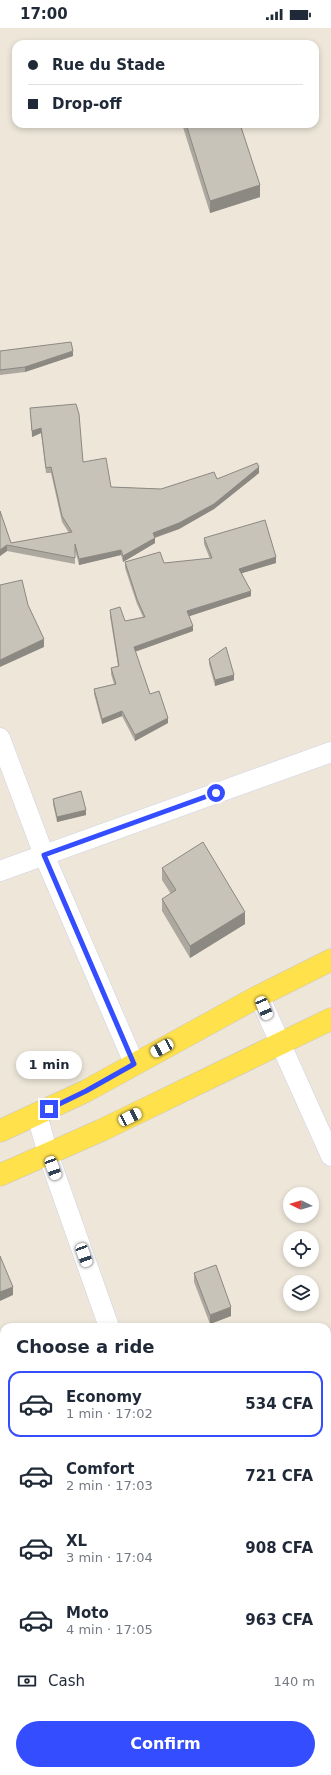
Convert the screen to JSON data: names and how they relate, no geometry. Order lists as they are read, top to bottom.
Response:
{
  "north": "left",
  "page": {
    "status": "17:00",
    "banner": ["Rue du Stade", "Drop-off"],
    "bubble": "1 min",
    "heading": "Choose a ride",
    "list": [
      {
        "name": "Economy",
        "note": "1 min · 17:02",
        "value": "534 CFA"
      },
      {
        "name": "Comfort",
        "note": "2 min · 17:03",
        "value": "721 CFA"
      },
      {
        "name": "XL",
        "note": "3 min · 17:04",
        "value": "908 CFA"
      },
      {
        "name": "Moto",
        "note": "4 min · 17:05",
        "value": "963 CFA"
      }
    ],
    "pay": ["Cash", "140 m"],
    "buttons": "Confirm"
  }
}
